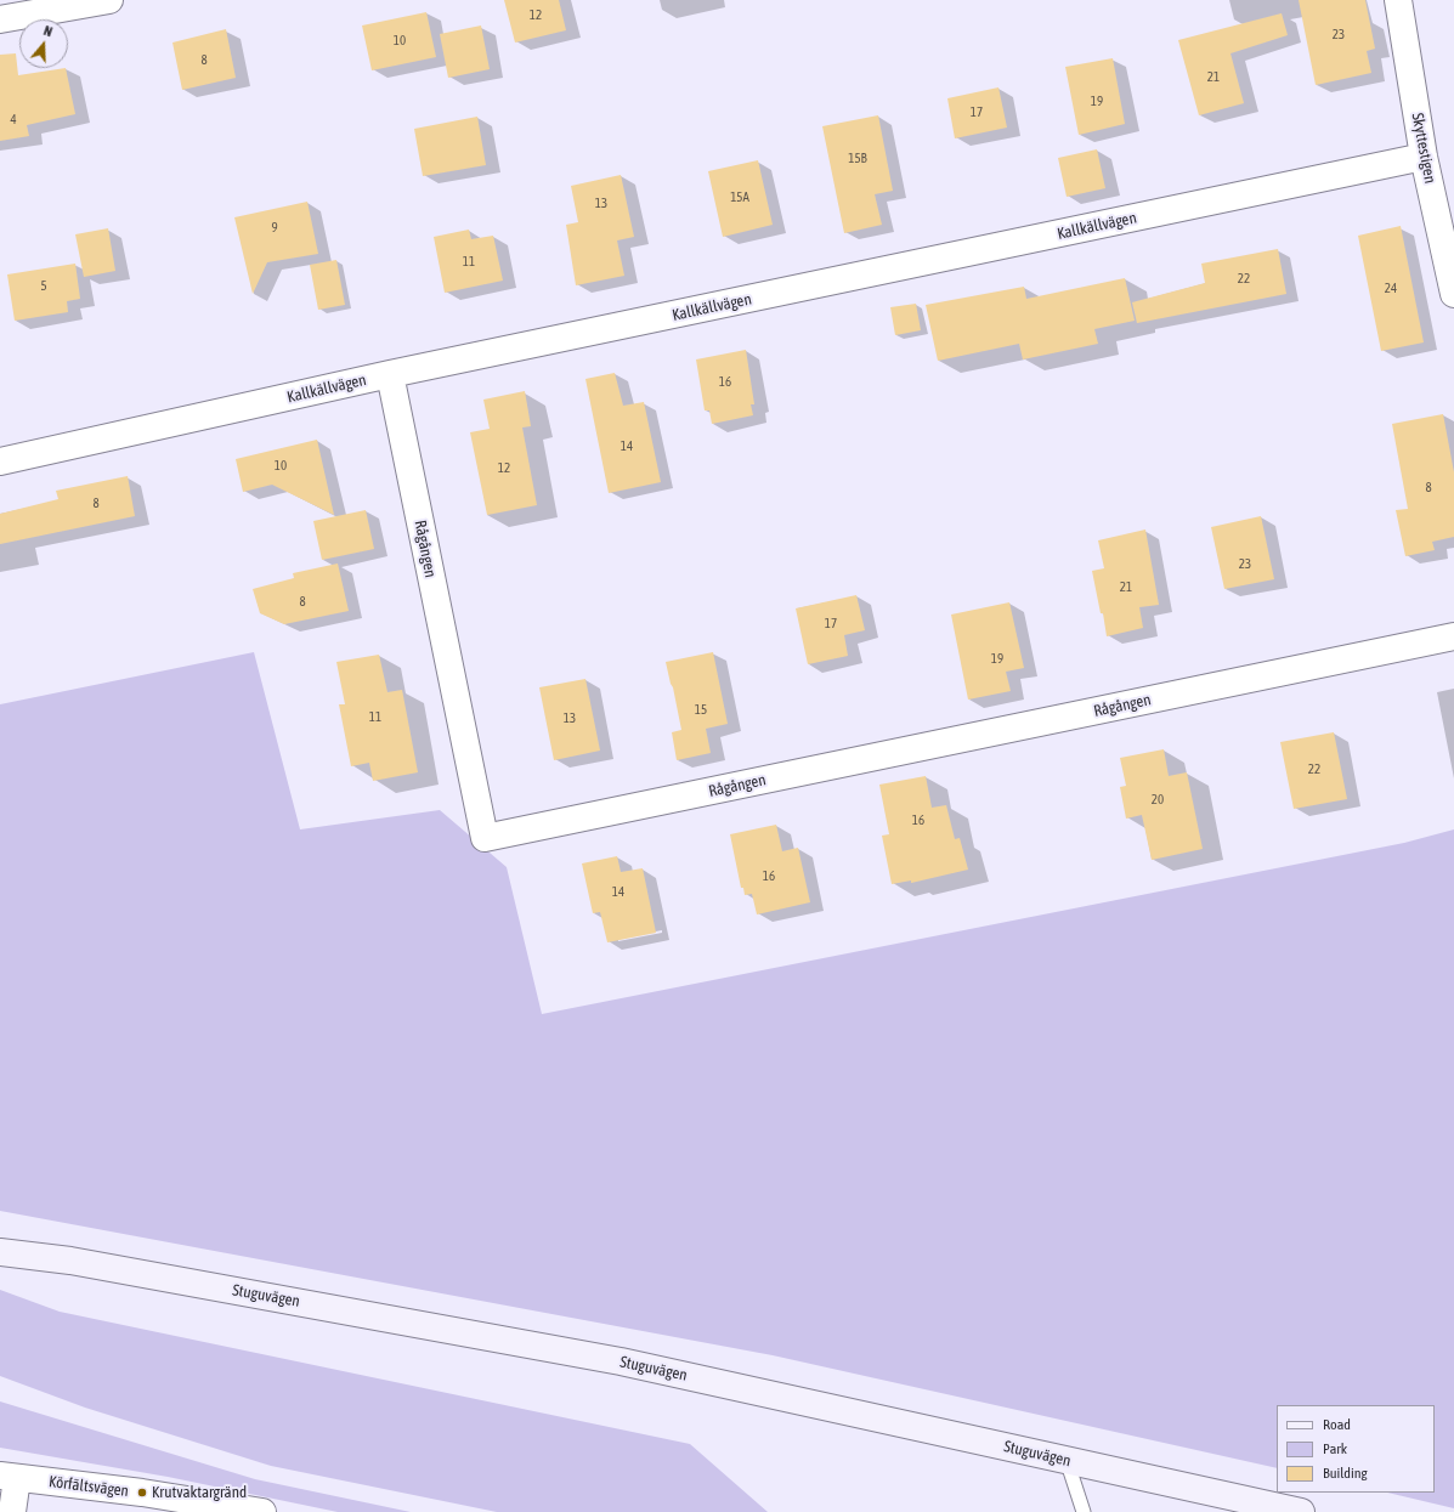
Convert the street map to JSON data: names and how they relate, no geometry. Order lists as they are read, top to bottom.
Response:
{
  "streets": {
    "main road": ["Stuguvägen"],
    "street": [
      "Skyttestigen",
      "Kallkällvägen",
      "Rågången",
      "Körfältsvägen"
    ]
  },
  "crossings": [
    ["Skyttestigen", "Kallkällvägen"],
    ["Kallkällvägen", "Rågången"]
  ],
  "places": ["Krutvaktargränd"],
  "house_numbers": [
    "12",
    "23",
    "10",
    "8",
    "21",
    "19",
    "17",
    "4",
    "15B",
    "15A",
    "13",
    "9",
    "11",
    "22",
    "5",
    "24",
    "16",
    "14",
    "10",
    "12",
    "8",
    "8",
    "23",
    "21",
    "8",
    "17",
    "19",
    "15",
    "11",
    "13",
    "22",
    "20",
    "16",
    "16",
    "14"
  ],
  "legend": ["Road", "Park", "Building"],
  "north": "top"
}
